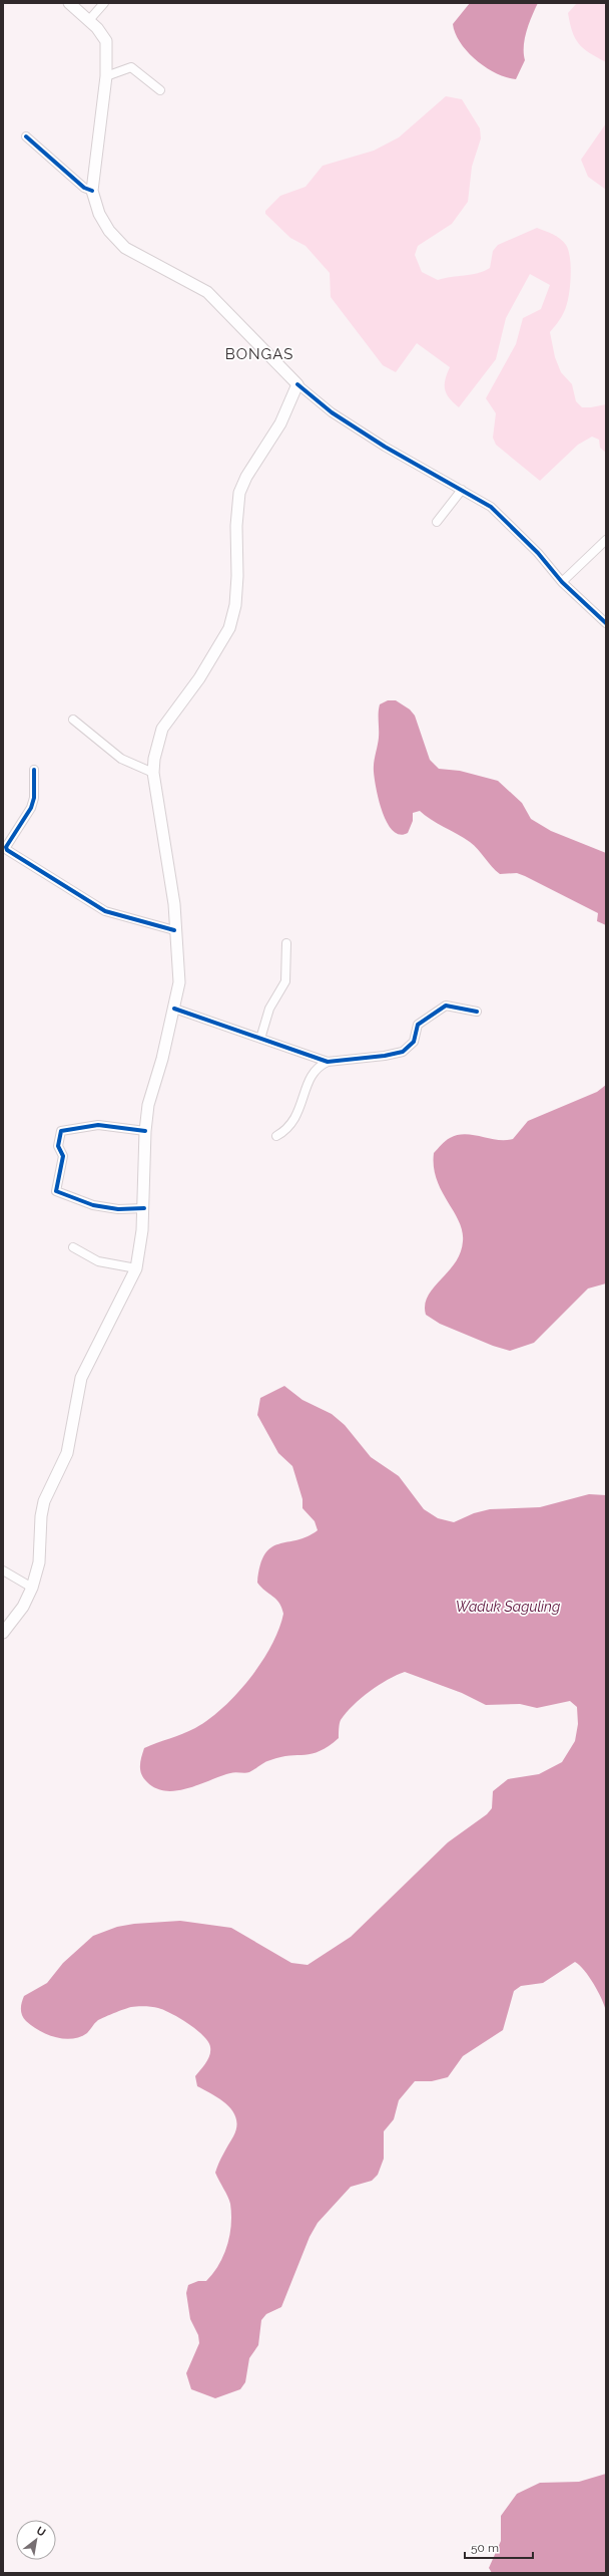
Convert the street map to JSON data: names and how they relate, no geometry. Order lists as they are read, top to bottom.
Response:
{
  "districts": ["BONGAS"],
  "water": ["Waduk Saguling"],
  "scale_bar": "50 m",
  "north": "top right"
}
